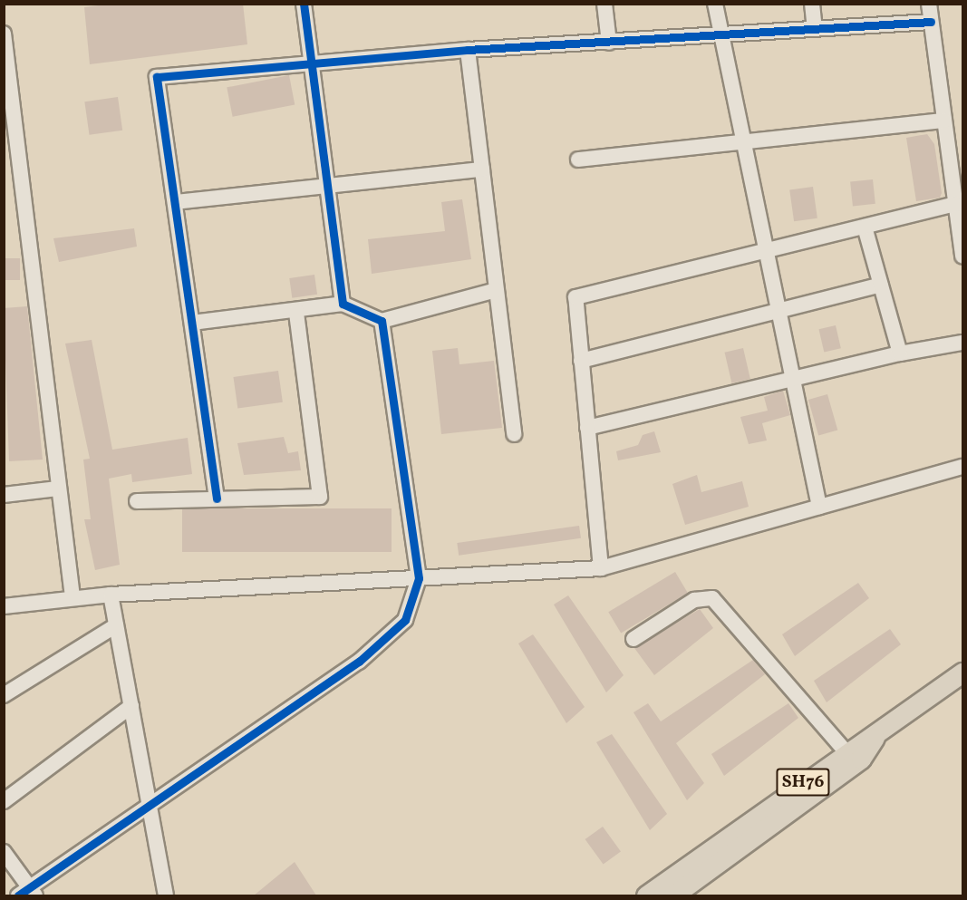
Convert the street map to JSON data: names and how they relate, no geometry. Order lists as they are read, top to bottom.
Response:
{
  "streets": {
    "main road": ["SH76"]
  }
}
